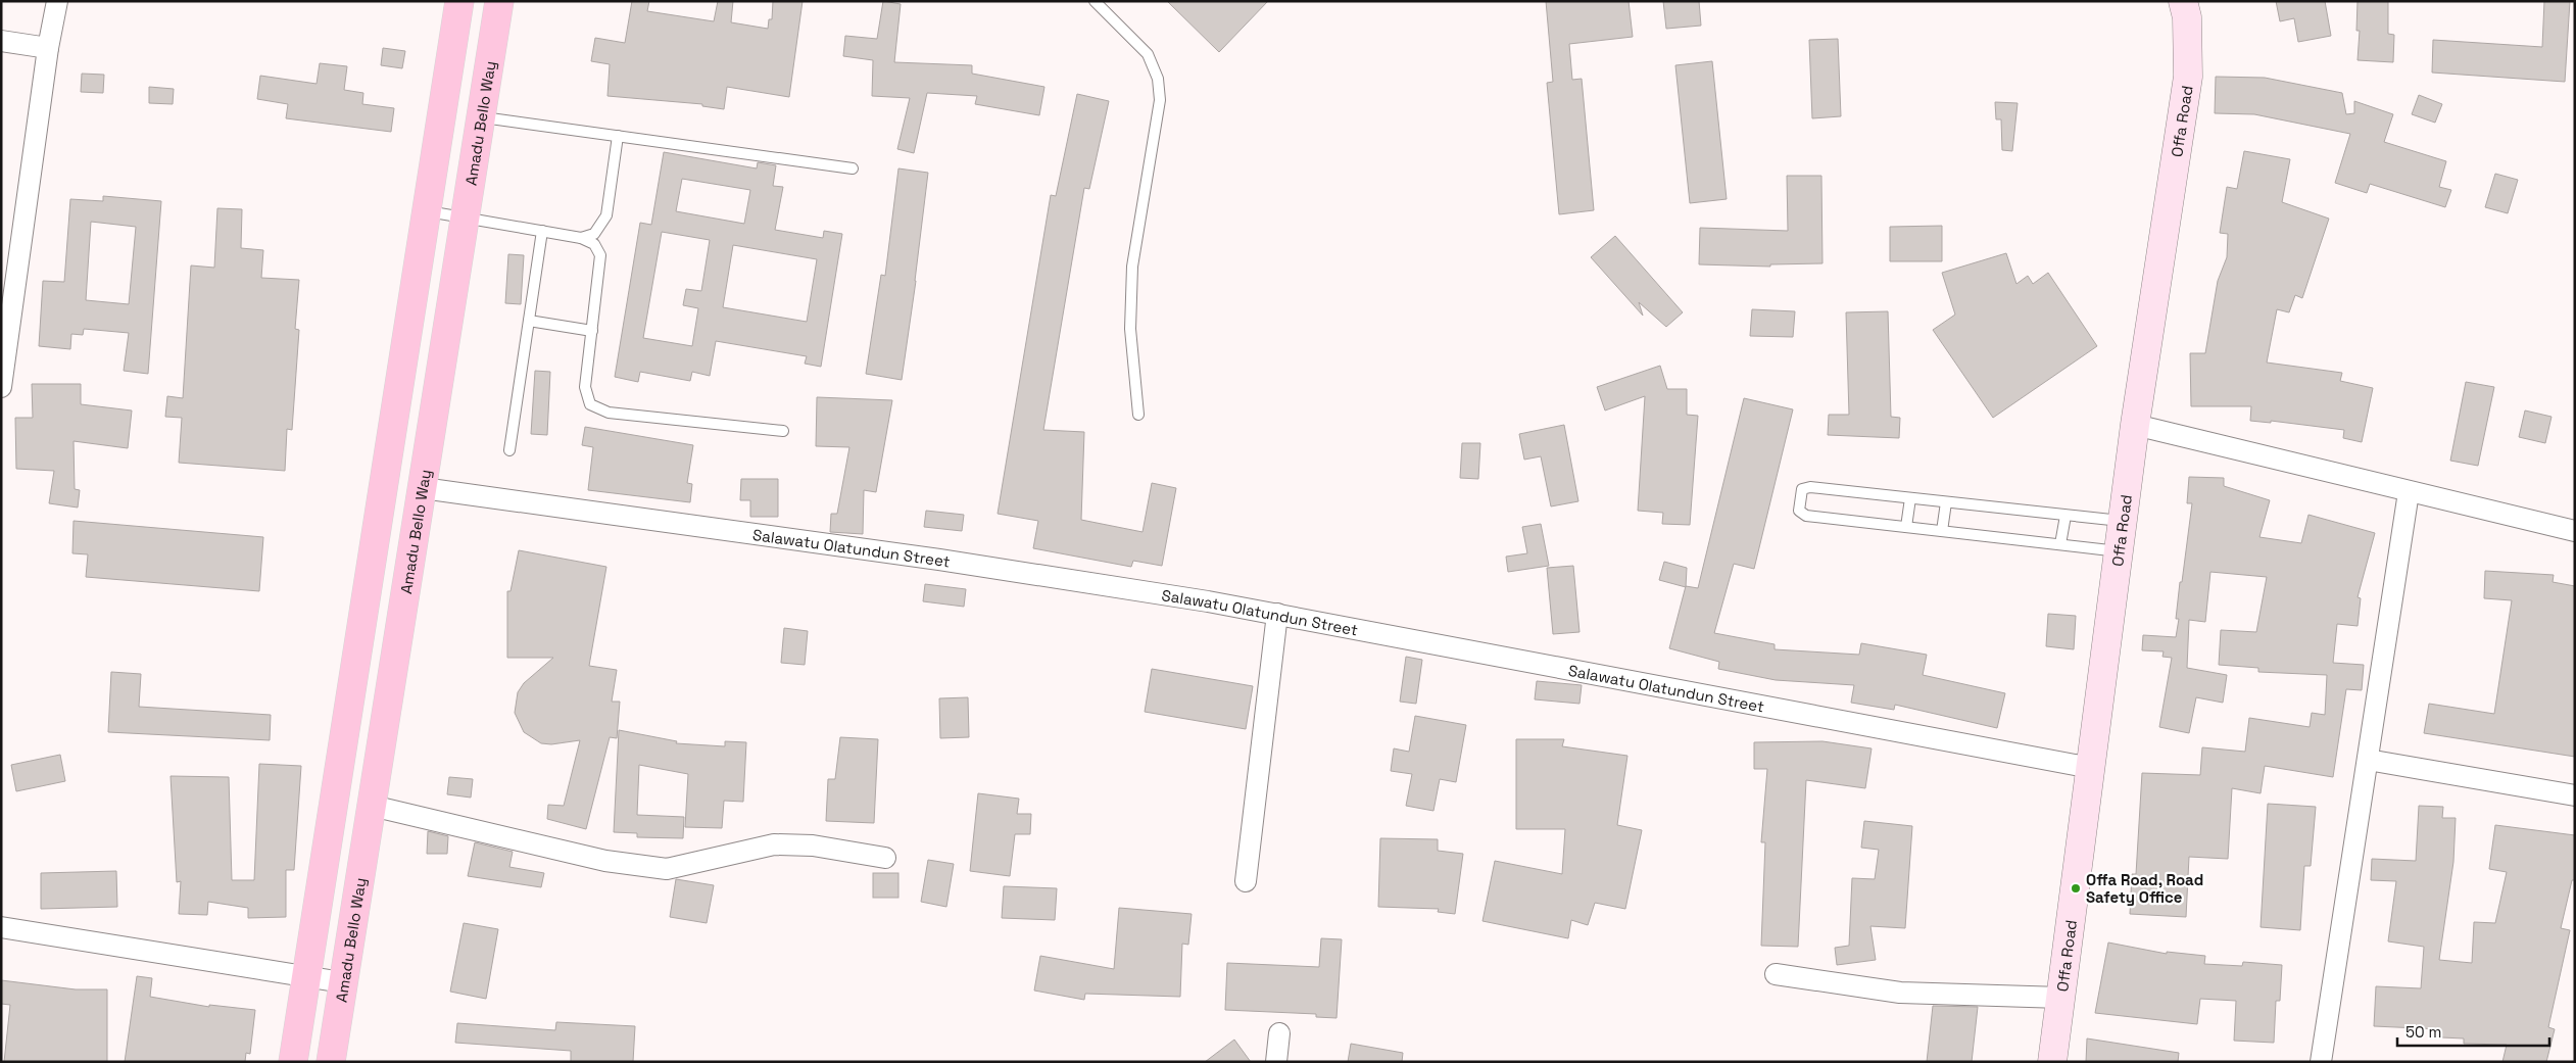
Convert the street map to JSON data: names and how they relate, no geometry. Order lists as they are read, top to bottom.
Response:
{
  "streets": {
    "main road": ["Amadu Bello Way"],
    "street": ["Offa Road", "Salawatu Olatundun Street"]
  },
  "crossings": [
    ["Offa Road", "Salawatu Olatundun Street"],
    ["Amadu Bello Way", "Salawatu Olatundun Street"]
  ],
  "places": ["Offa Road, Road Safety Office"],
  "scale_bar": "50 m"
}
